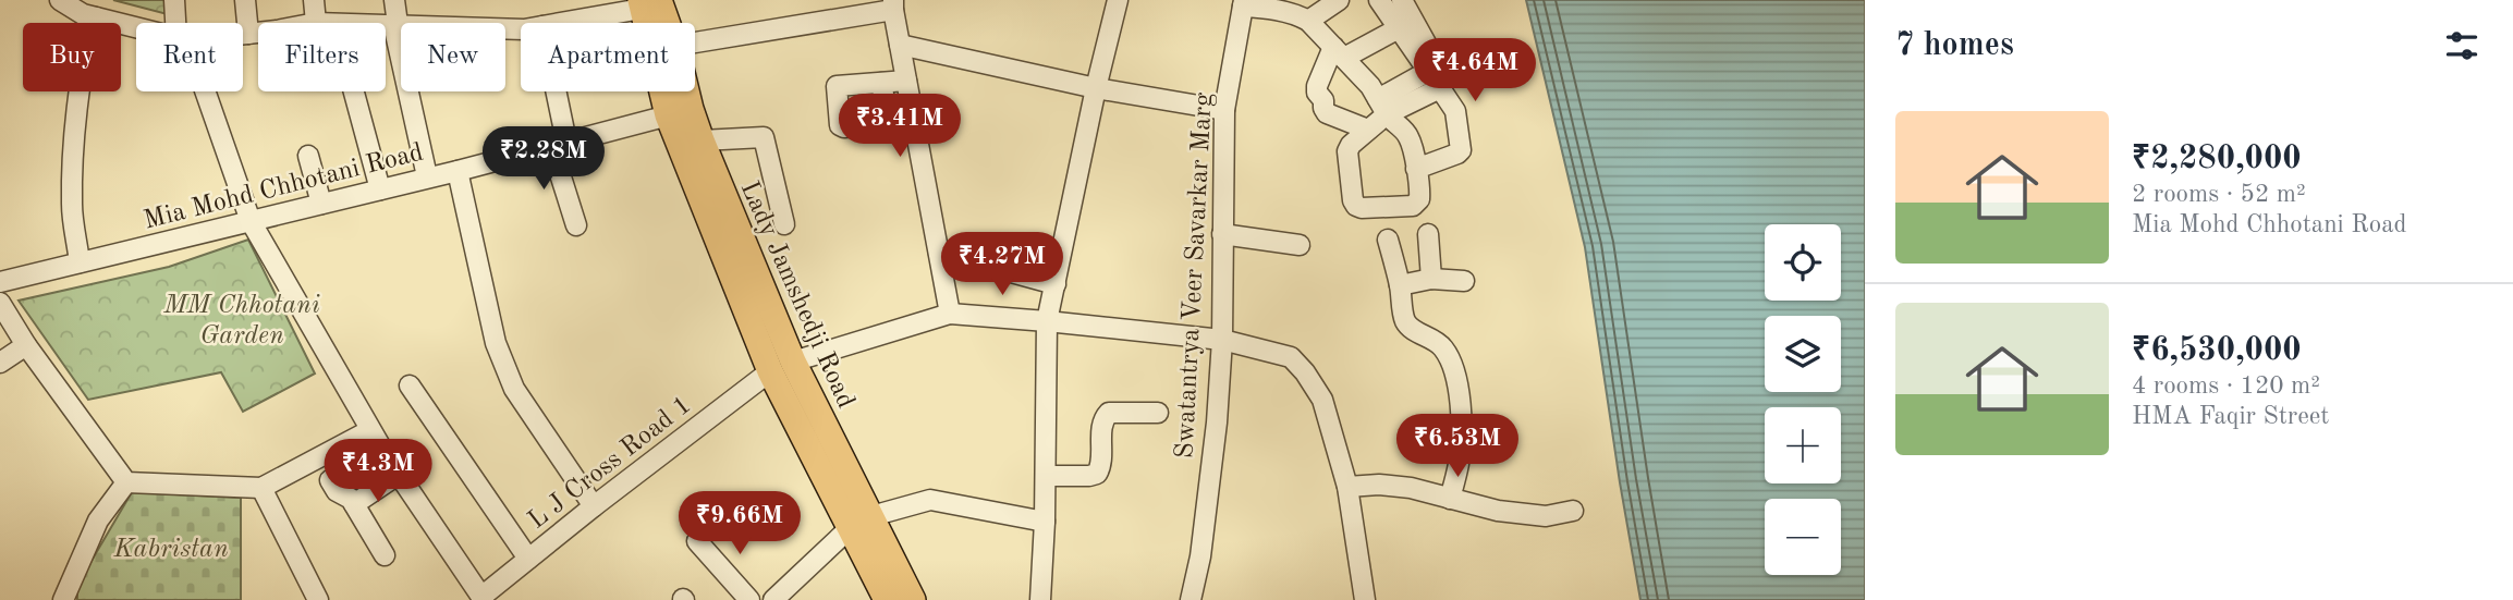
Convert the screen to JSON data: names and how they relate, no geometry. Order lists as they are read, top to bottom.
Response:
{
  "streets": {
    "main road": ["Lady Jamshedji Road"],
    "street": ["Mia Mohd Chhotani Road", "Swatantrya Veer Savarkar Marg", "L J Cross Road 1"]
  },
  "crossings": [
    ["Mia Mohd Chhotani Road", "Lady Jamshedji Road"],
    ["Lady Jamshedji Road", "L J Cross Road 1"]
  ],
  "parks": ["MM Chhotani Garden", "Kabristan"],
  "page": {
    "heading": "7 homes",
    "chip": [
      "Buy",
      "Rent",
      "Filters",
      "New",
      "Apartment"
    ],
    "price": [
      "₹4.64M",
      "₹3.41M",
      "₹2.28M",
      "₹4.27M",
      "₹6.53M",
      "₹4.3M",
      "₹9.66M"
    ],
    "list": [
      {
        "name": "₹2,280,000",
        "note": "2 rooms · 52 m² · Mia Mohd Chhotani Road"
      },
      {
        "name": "₹6,530,000",
        "note": "4 rooms · 120 m² · HMA Faqir Street"
      }
    ],
    "map_buttons": ["+", "−"]
  }
}
